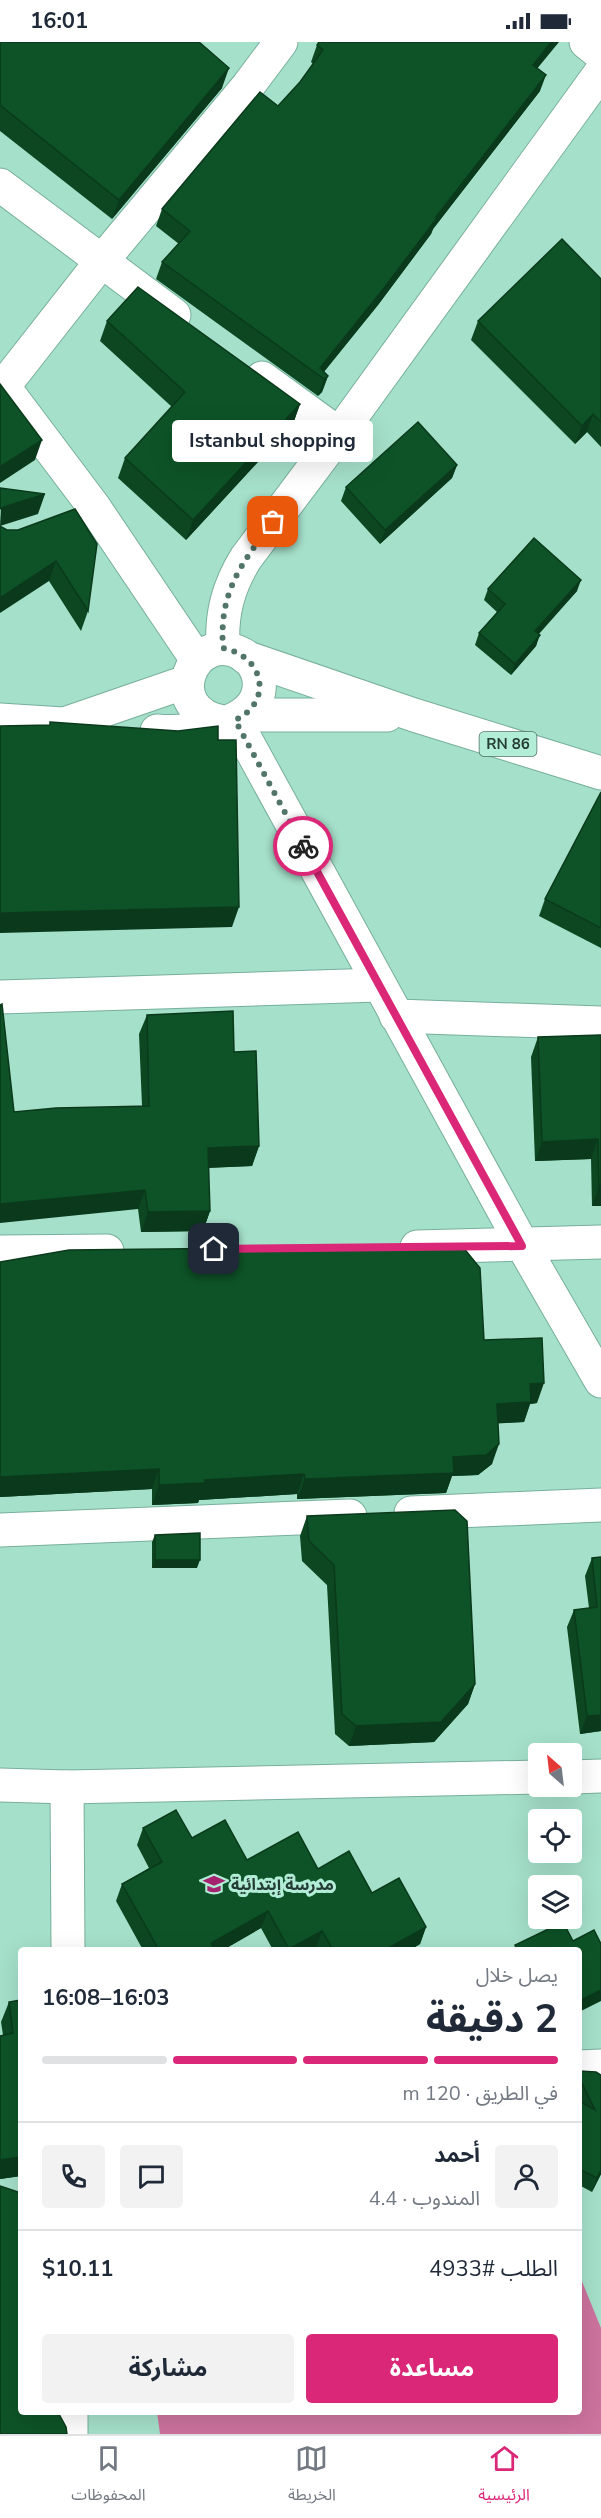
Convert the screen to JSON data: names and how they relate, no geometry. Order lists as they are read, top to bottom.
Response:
{
  "streets": {
    "street": ["RN 86"]
  },
  "places": {
    "other": ["Istanbul shopping"],
    "school or university": ["مدرسة إبتدائية"]
  },
  "north": "top left",
  "page": {
    "status": "16:01",
    "bubble": "Istanbul shopping",
    "heading": ["2 دقيقة", "يصل خلال", "16:03–16:08"],
    "panel": [
      "أحمد",
      "المندوب · 4.4",
      "الطلب #4933",
      "$10.11"
    ],
    "bar": "في الطريق · 120 m",
    "buttons": ["مساعدة", "مشاركة"],
    "tabs": ["الرئيسية", "الخريطة", "المحفوظات"]
  }
}
